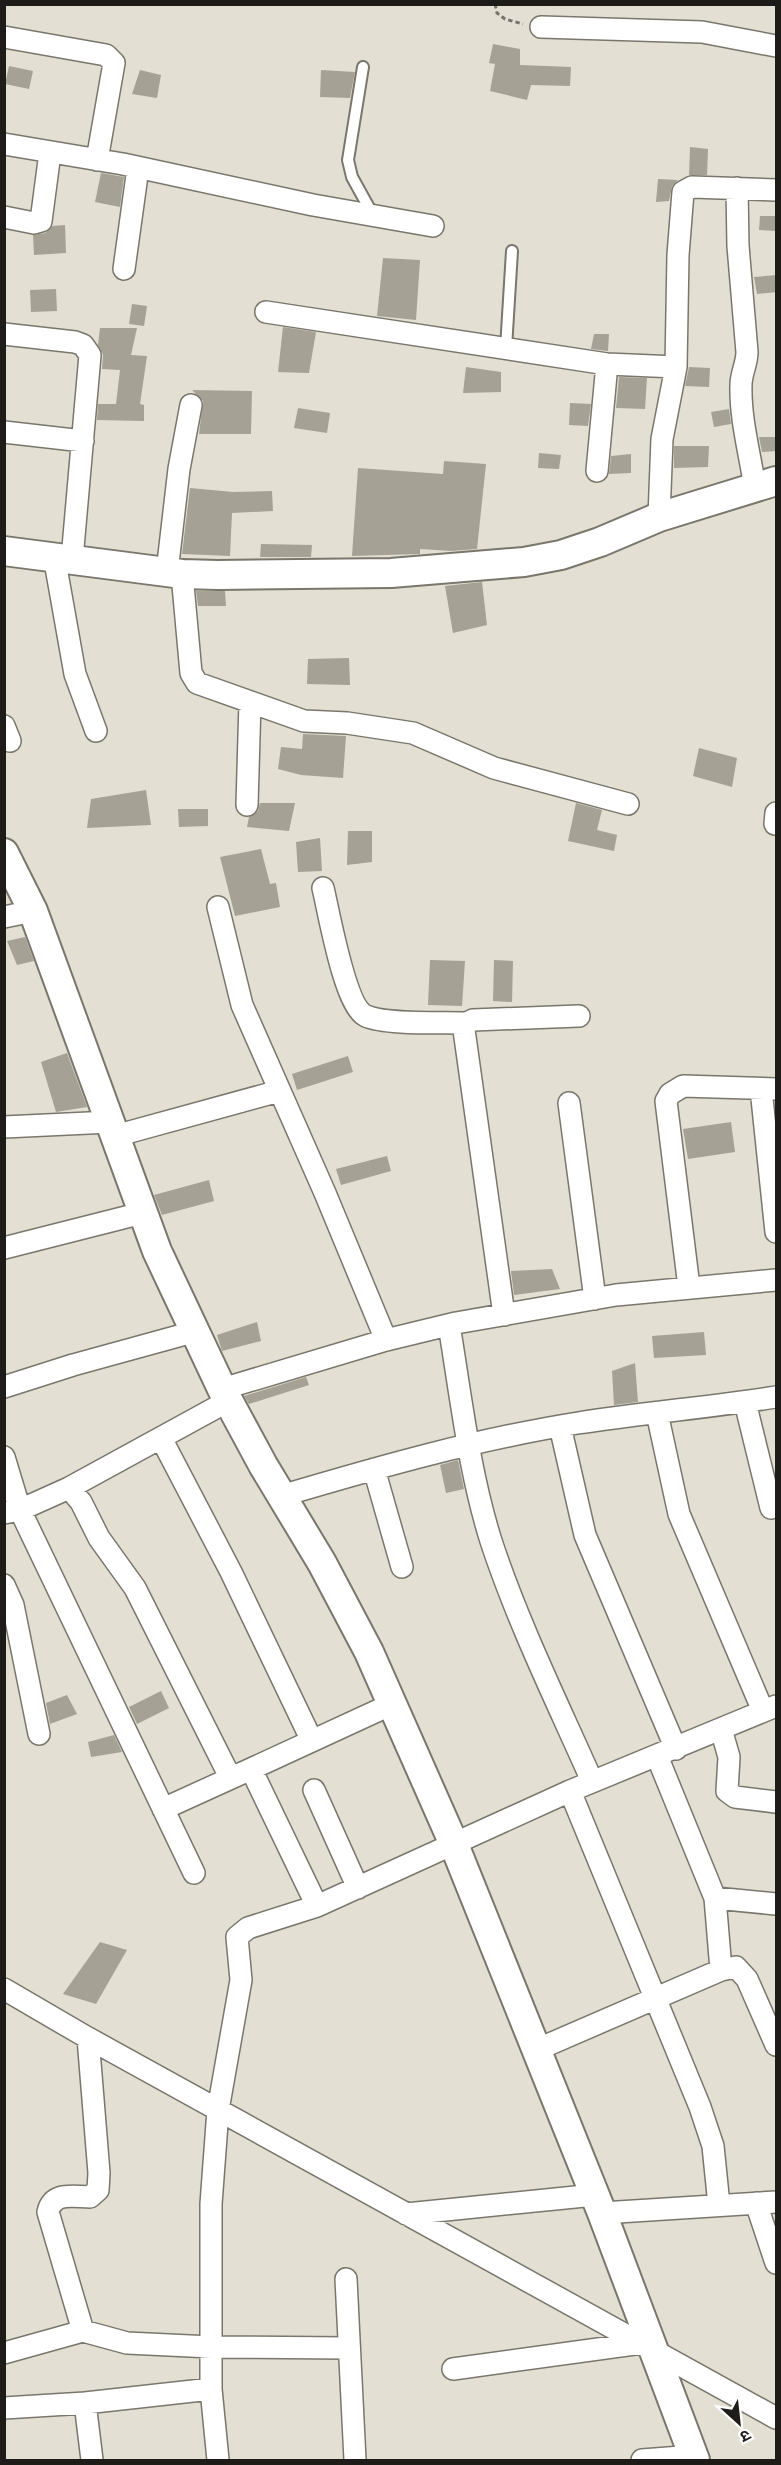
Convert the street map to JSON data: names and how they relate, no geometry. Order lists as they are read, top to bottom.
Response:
{
  "north": "bottom right"
}
